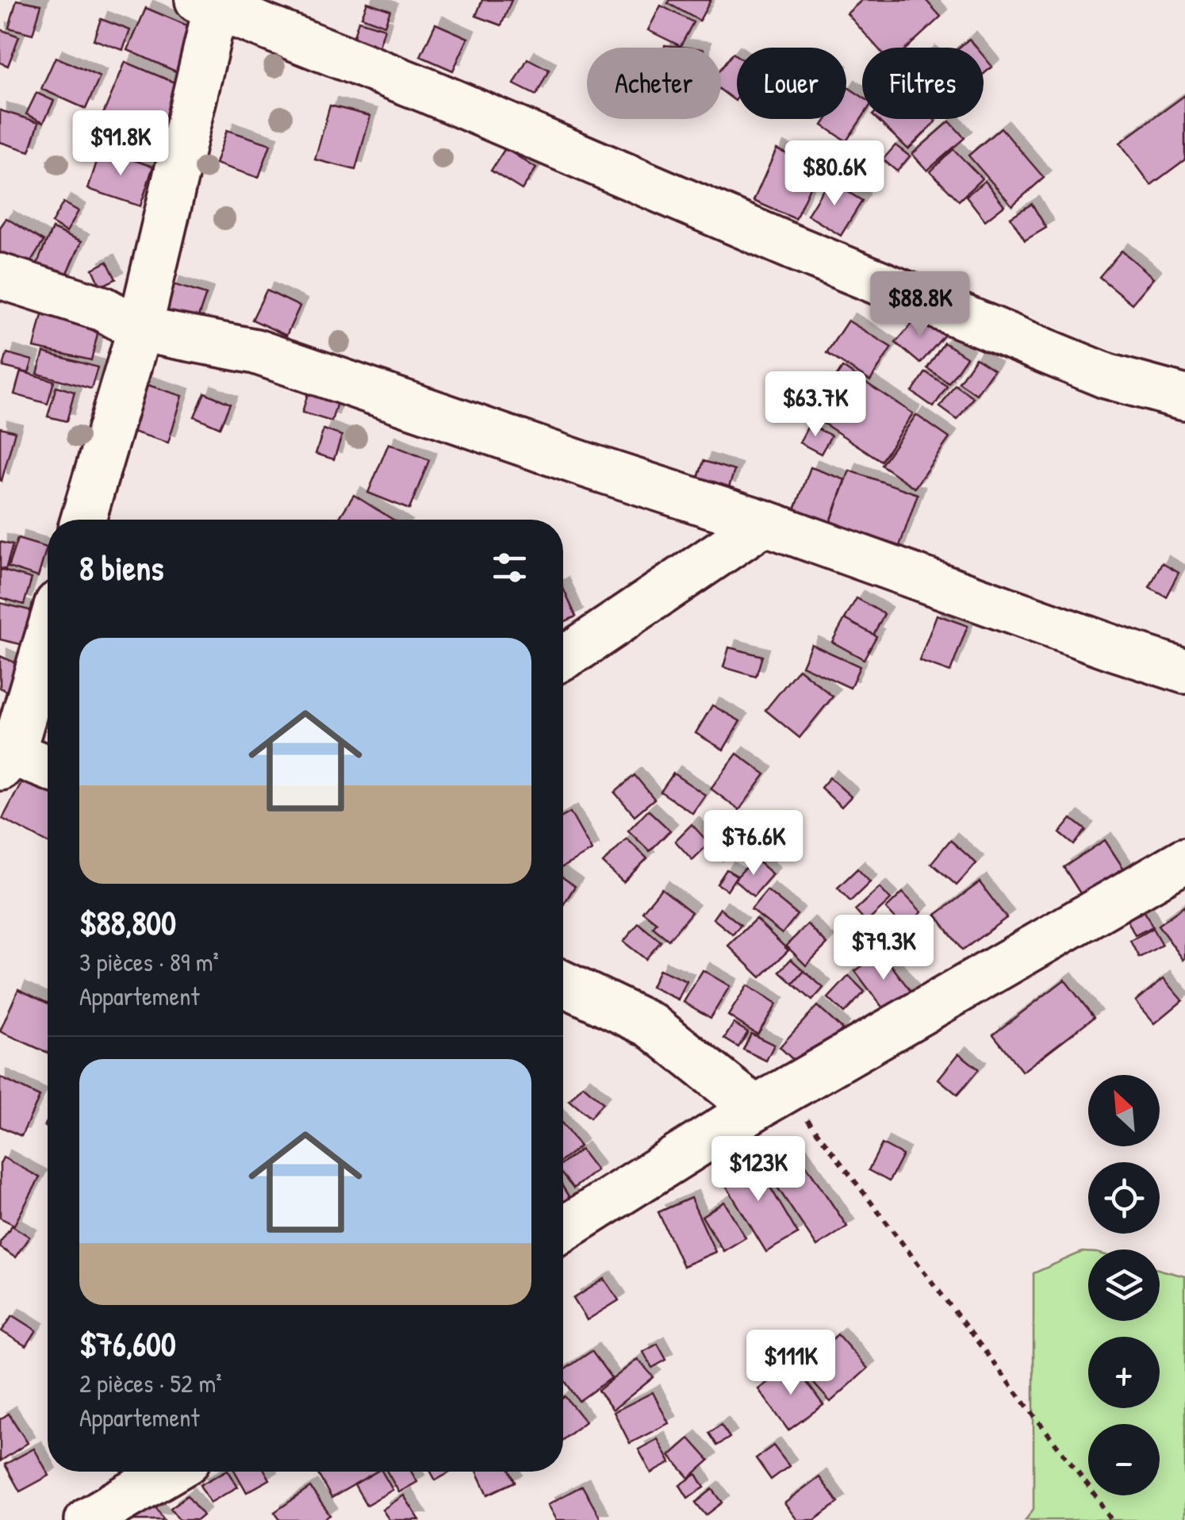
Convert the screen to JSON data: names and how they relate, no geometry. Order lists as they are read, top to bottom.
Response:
{
  "north": "top left",
  "page": {
    "chip": ["Acheter", "Louer", "Filtres"],
    "price": [
      "$91.8K",
      "$80.6K",
      "$88.8K",
      "$63.7K",
      "$76.6K",
      "$79.3K",
      "$123K",
      "$111K"
    ],
    "heading": "8 biens",
    "list": [
      {
        "name": "$88,800",
        "note": "3 pièces · 89 m² · Appartement"
      },
      {
        "name": "$76,600",
        "note": "2 pièces · 52 m² · Appartement"
      }
    ],
    "map_buttons": ["+", "−"]
  }
}
